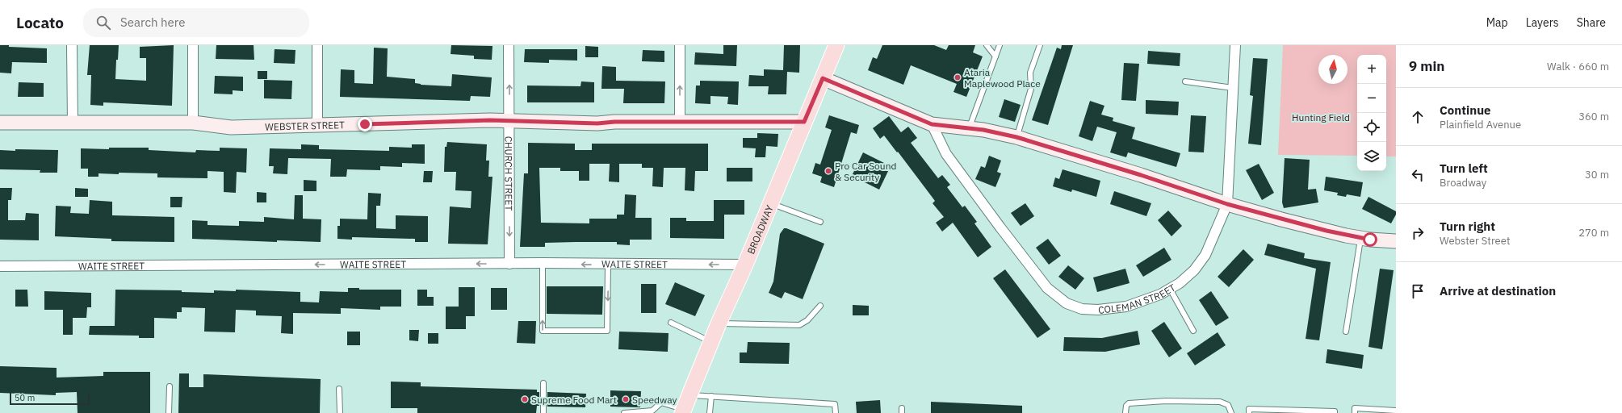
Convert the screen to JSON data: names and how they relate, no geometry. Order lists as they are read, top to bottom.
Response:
{
  "streets": {
    "main road": ["BROADWAY"],
    "street": [
      "WEBSTER STREET",
      "CHURCH STREET",
      "WAITE STREET",
      "COLEMAN STREET"
    ]
  },
  "crossings": [
    ["WEBSTER STREET", "CHURCH STREET"],
    ["WEBSTER STREET", "BROADWAY"],
    ["CHURCH STREET", "WAITE STREET"],
    ["BROADWAY", "WAITE STREET"]
  ],
  "one_way": ["WAITE STREET"],
  "parks": ["Hunting Field"],
  "places": [
    "Ataria Maplewood Place",
    "Pro Car Sound & Security",
    "Supreme Food Mart",
    "Speedway"
  ],
  "scale_bar": "50 m",
  "north": "top",
  "page": {
    "header": "Locato",
    "search": "Search here",
    "nav": ["Map", "Layers", "Share"],
    "heading": ["9 min", "Walk · 660 m"],
    "map_buttons": ["+", "−"],
    "list": [
      ["Continue", "Plainfield Avenue", "360 m"],
      ["Turn left", "Broadway", "30 m"],
      ["Turn right", "Webster Street", "270 m"],
      "Arrive at destination"
    ],
    "scale": "50 m"
  }
}
